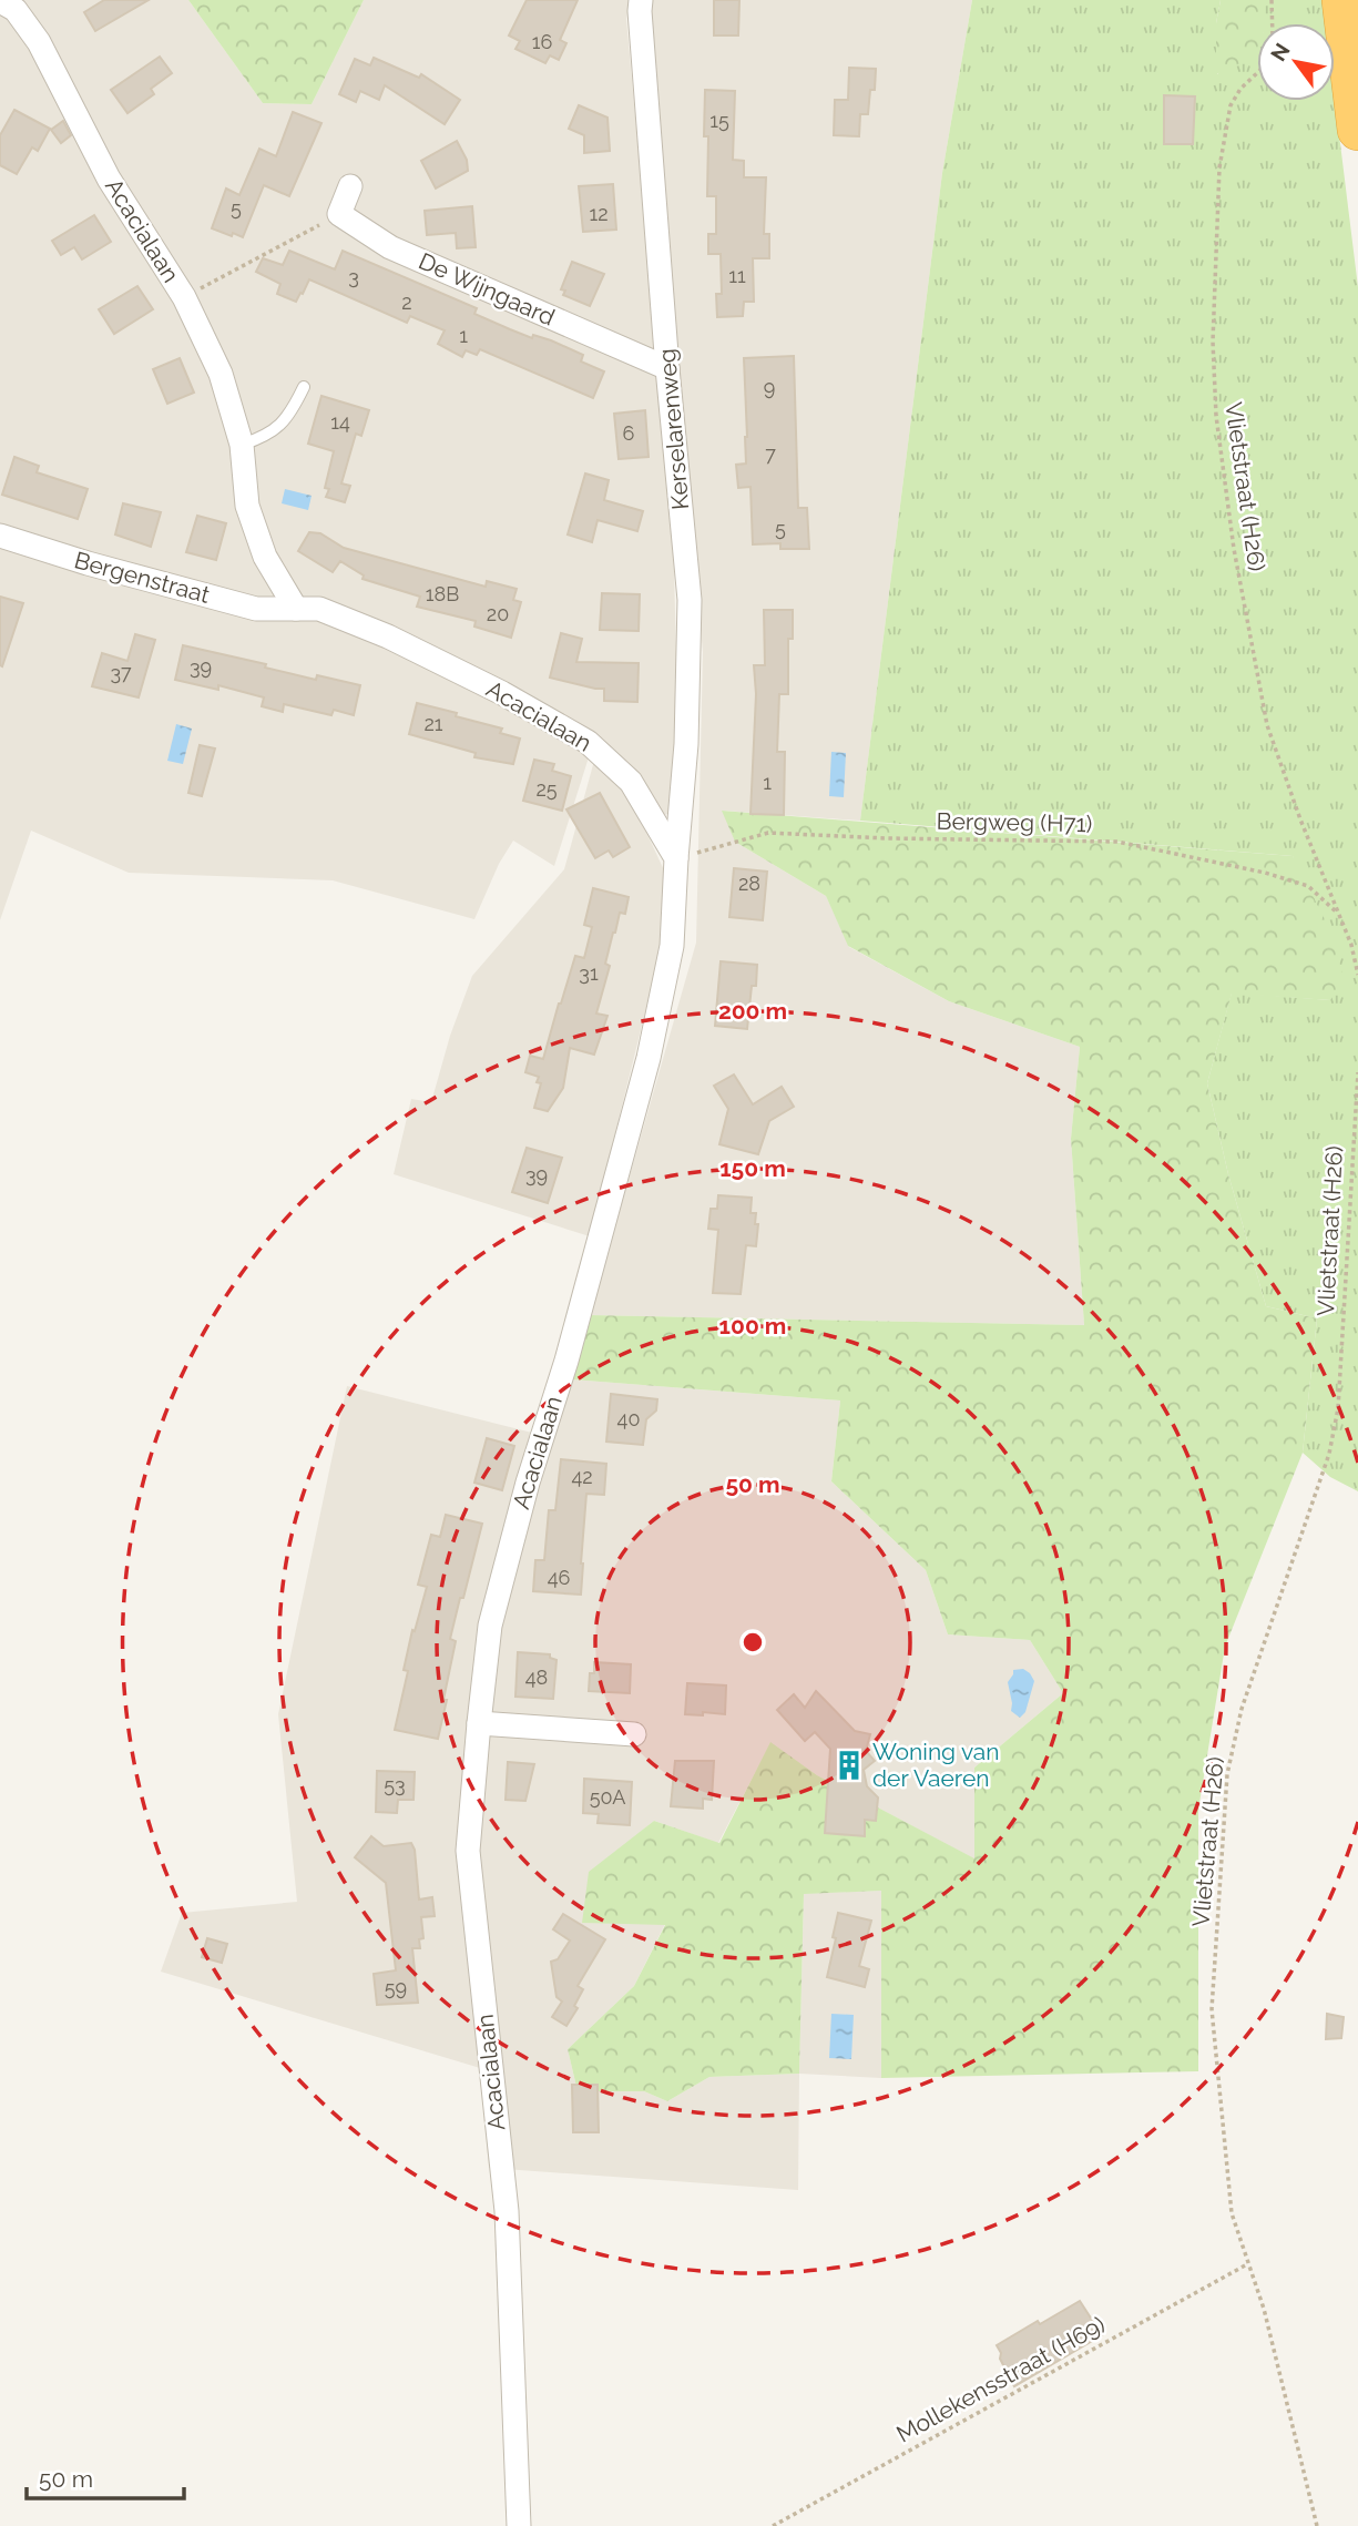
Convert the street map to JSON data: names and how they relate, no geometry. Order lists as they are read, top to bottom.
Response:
{
  "streets": {
    "street": [
      "Acacialaan",
      "De Wijngaard",
      "Kerselarenweg",
      "Bergenstraat"
    ],
    "path": ["Vlietstraat (H26)", "Bergweg (H71)", "Mollekensstraat (H69)"]
  },
  "crossings": [
    ["Acacialaan", "Kerselarenweg"],
    ["Acacialaan", "Bergenstraat"],
    ["Acacialaan", "Bergweg (H71)"],
    ["De Wijngaard", "Kerselarenweg"],
    ["Kerselarenweg", "Bergweg (H71)"],
    ["Vlietstraat (H26)", "Bergweg (H71)"],
    ["Vlietstraat (H26)", "Mollekensstraat (H69)"]
  ],
  "places": {
    "building": ["Woning van der Vaeren"]
  },
  "house_numbers": [
    "16",
    "15",
    "5",
    "12",
    "11",
    "3",
    "2",
    "1",
    "9",
    "14",
    "6",
    "7",
    "5",
    "18B",
    "20",
    "39",
    "37",
    "21",
    "1",
    "25",
    "28",
    "31",
    "39",
    "40",
    "42",
    "46",
    "48",
    "53",
    "50A",
    "59"
  ],
  "scale_bar": "50 m",
  "north": "top left",
  "rings": [
    "200 m",
    "150 m",
    "100 m",
    "50 m"
  ]
}
